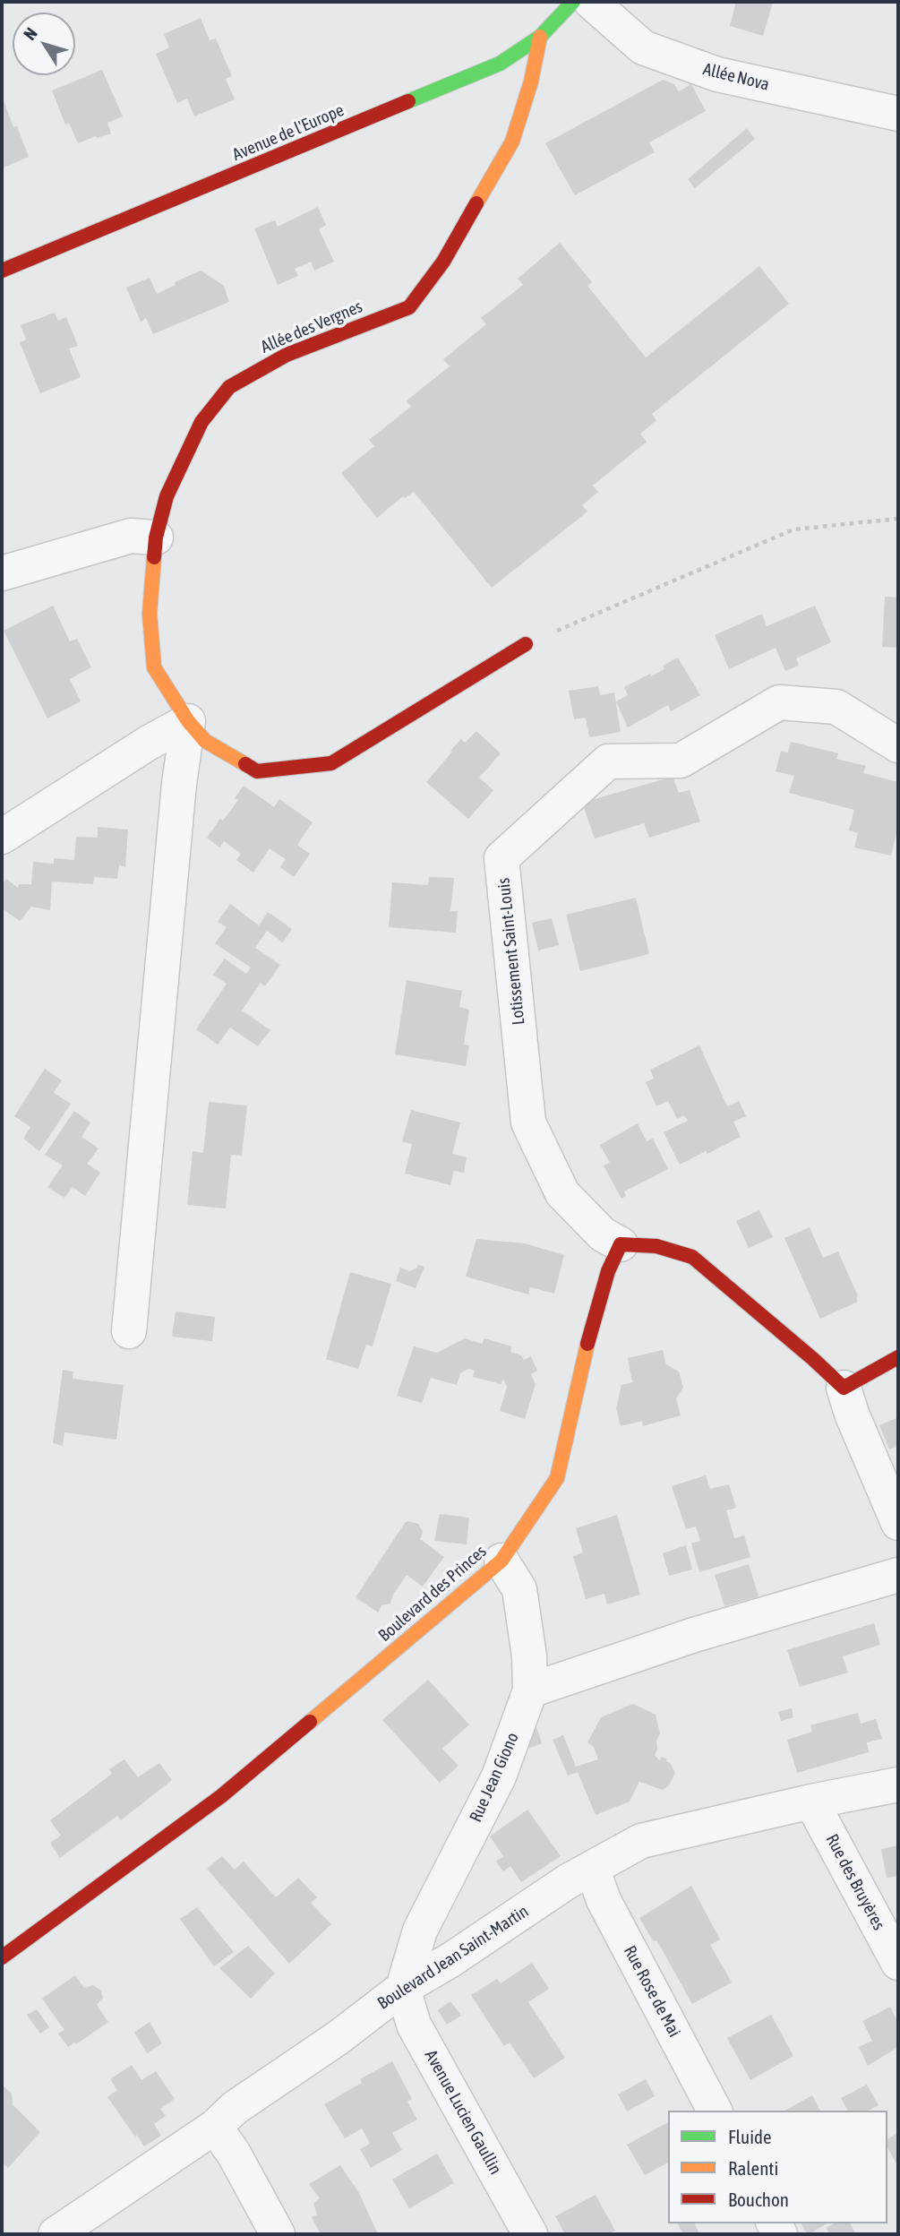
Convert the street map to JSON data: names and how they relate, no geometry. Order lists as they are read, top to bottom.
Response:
{
  "streets": {
    "street": [
      "Allée Nova",
      "Avenue de l'Europe",
      "Allée des Vergnes",
      "Lotissement Saint-Louis",
      "Boulevard des Princes",
      "Rue Jean Giono",
      "Rue des Bruyères",
      "Boulevard Jean Saint-Martin",
      "Rue Rose de Mai",
      "Avenue Lucien Gaullin"
    ]
  },
  "crossings": [
    ["Allée Nova", "Avenue de l'Europe"],
    ["Avenue de l'Europe", "Allée des Vergnes"],
    ["Lotissement Saint-Louis", "Boulevard des Princes"],
    ["Boulevard des Princes", "Rue Jean Giono"],
    ["Rue Jean Giono", "Boulevard Jean Saint-Martin"],
    ["Rue Jean Giono", "Avenue Lucien Gaullin"],
    ["Rue des Bruyères", "Boulevard Jean Saint-Martin"],
    ["Boulevard Jean Saint-Martin", "Rue Rose de Mai"],
    ["Boulevard Jean Saint-Martin", "Avenue Lucien Gaullin"]
  ],
  "legend": ["Fluide", "Ralenti", "Bouchon"],
  "north": "top left"
}
